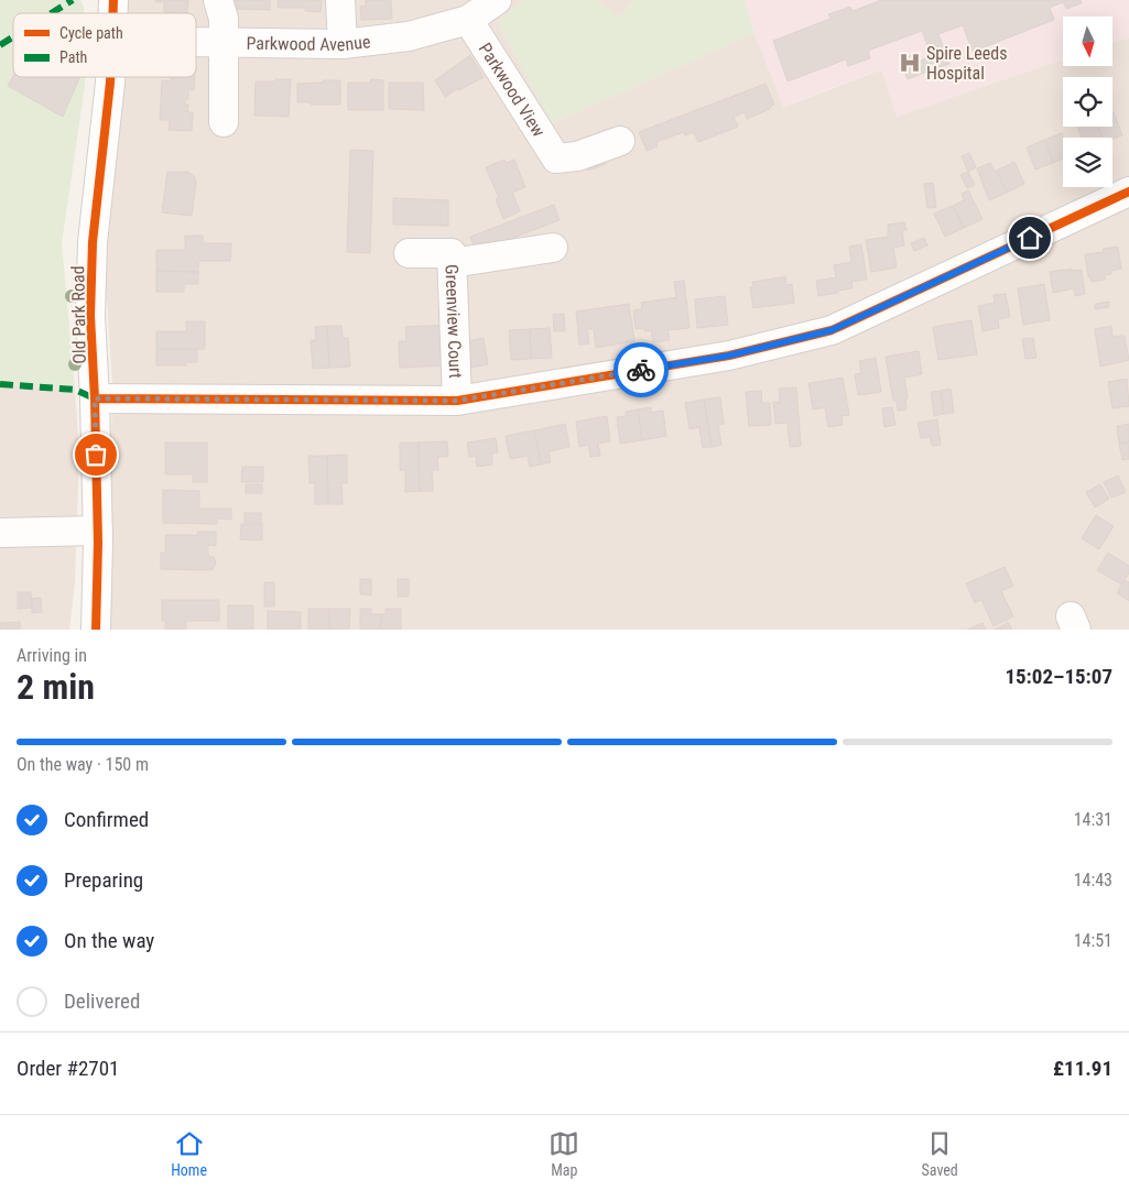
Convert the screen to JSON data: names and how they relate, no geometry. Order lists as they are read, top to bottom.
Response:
{
  "streets": {
    "street": [
      "Parkwood Avenue",
      "Parkwood View",
      "Old Park Road",
      "Greenview Court"
    ]
  },
  "crossings": [
    ["Parkwood Avenue", "Parkwood View"]
  ],
  "places": {
    "hospital": ["Spire Leeds Hospital"]
  },
  "legend": ["Cycle path", "Path"],
  "north": "bottom",
  "page": {
    "heading": ["2 min", "Arriving in", "15:02–15:07"],
    "panel": ["Order #2701", "£11.91"],
    "bar": "On the way · 150 m",
    "list": [
      ["Confirmed", "14:31"],
      ["Preparing", "14:43"],
      ["On the way", "14:51"],
      "Delivered"
    ],
    "tabs": ["Home", "Map", "Saved"]
  }
}
